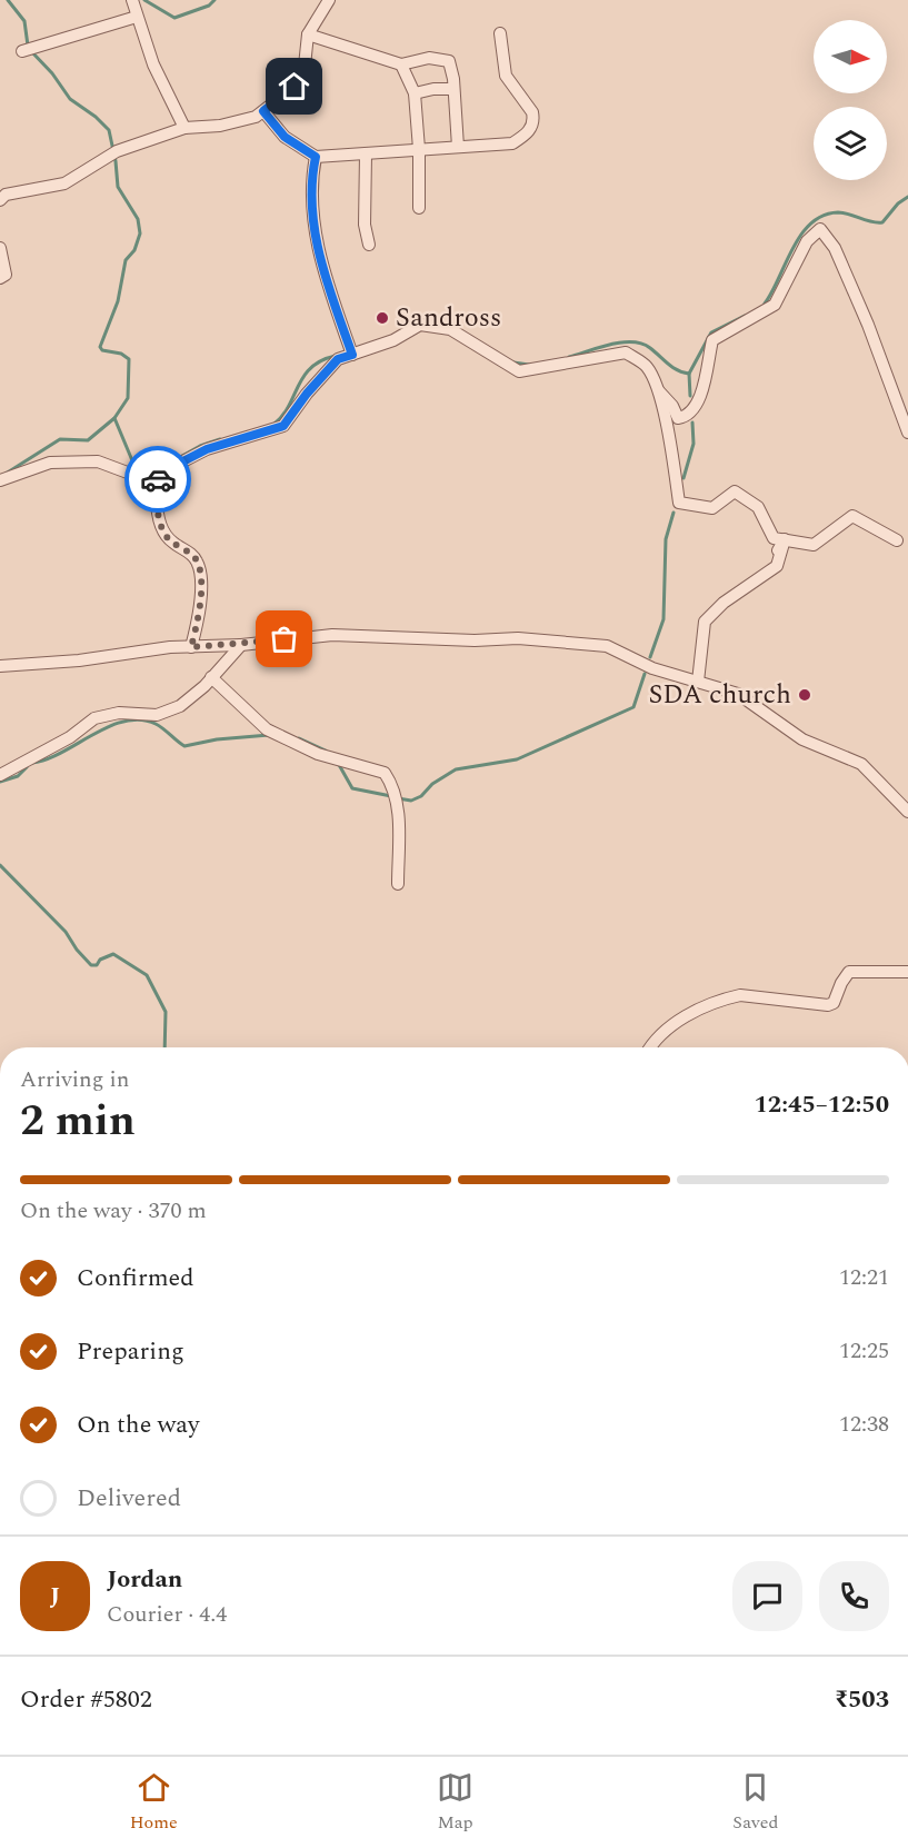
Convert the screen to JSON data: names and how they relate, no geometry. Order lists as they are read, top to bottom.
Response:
{
  "places": ["Sandross", "SDA church"],
  "north": "right",
  "page": {
    "heading": ["2 min", "Arriving in", "12:45–12:50"],
    "panel": [
      "Jordan",
      "Courier · 4.4",
      "Order #5802",
      "₹503"
    ],
    "bar": "On the way · 370 m",
    "list": [
      ["Confirmed", "12:21"],
      ["Preparing", "12:25"],
      ["On the way", "12:38"],
      "Delivered"
    ],
    "round": "J",
    "tabs": ["Home", "Map", "Saved"]
  }
}
